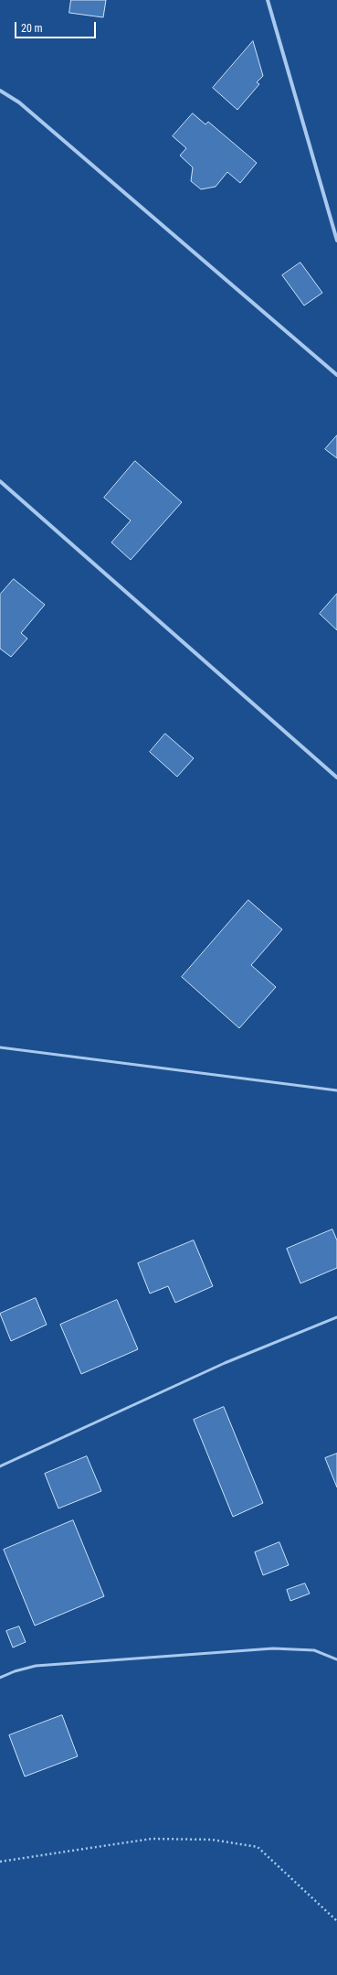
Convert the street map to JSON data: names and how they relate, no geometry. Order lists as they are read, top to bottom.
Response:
{
  "scale_bar": "20 m"
}
